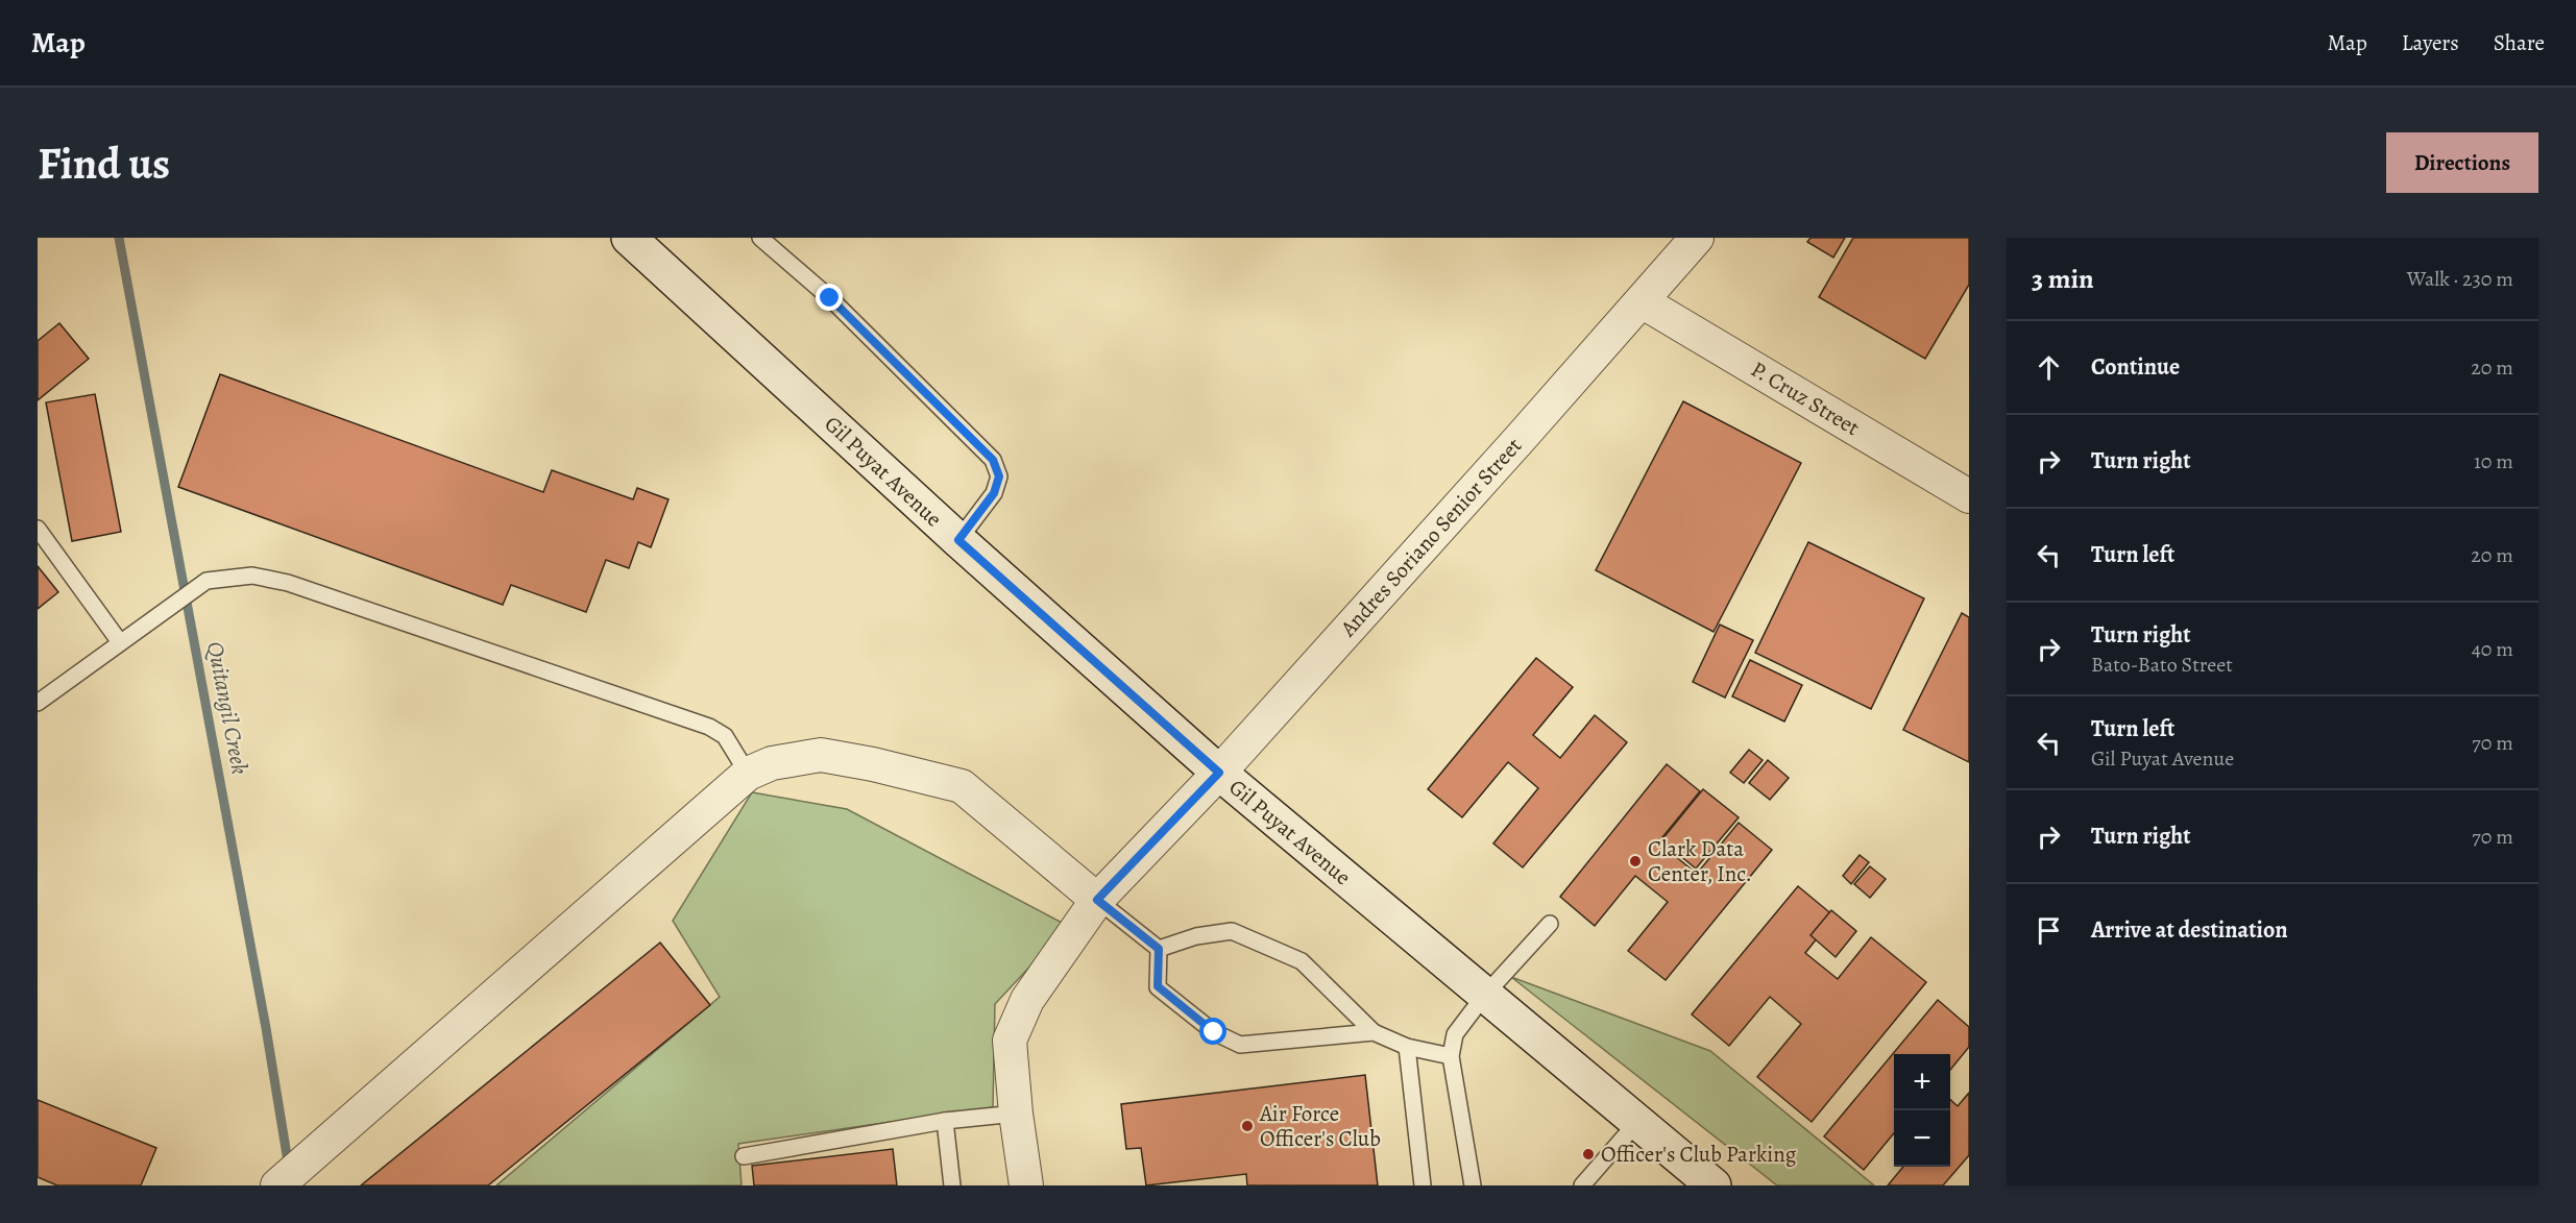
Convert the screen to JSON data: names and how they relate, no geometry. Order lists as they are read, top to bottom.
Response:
{
  "streets": {
    "main road": ["Gil Puyat Avenue"],
    "street": ["P. Cruz Street", "Andres Soriano Senior Street"]
  },
  "crossings": [
    ["P. Cruz Street", "Andres Soriano Senior Street"],
    ["Gil Puyat Avenue", "Andres Soriano Senior Street"]
  ],
  "water": ["Quitangil Creek"],
  "places": ["Clark Data Center, Inc.", "Air Force Officer's Club", "Officer's Club Parking"],
  "page": {
    "header": "Map",
    "nav": ["Map", "Layers", "Share"],
    "buttons": "Directions",
    "title": "Find us",
    "heading": ["3 min", "Walk · 230 m"],
    "list": [
      ["Continue", "20 m"],
      ["Turn right", "10 m"],
      ["Turn left", "20 m"],
      ["Turn right", "Bato-Bato Street", "40 m"],
      ["Turn left", "Gil Puyat Avenue", "70 m"],
      ["Turn right", "70 m"],
      "Arrive at destination"
    ],
    "map_buttons": ["+", "−"]
  }
}
